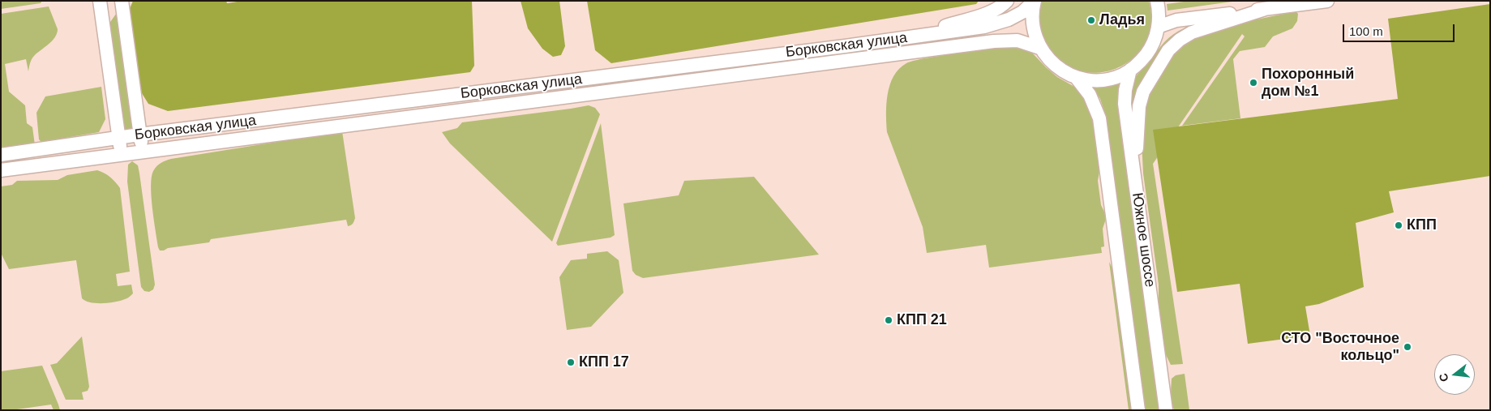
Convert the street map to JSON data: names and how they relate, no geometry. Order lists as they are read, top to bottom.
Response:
{
  "streets": {
    "main road": ["Борковская улица", "Южное шоссе"]
  },
  "places": [
    "Ладья",
    "Похоронный дом №1",
    "КПП",
    "КПП 21",
    "СТО \"Восточное кольцо\"",
    "КПП 17"
  ],
  "scale_bar": "100 m",
  "north": "left"
}
